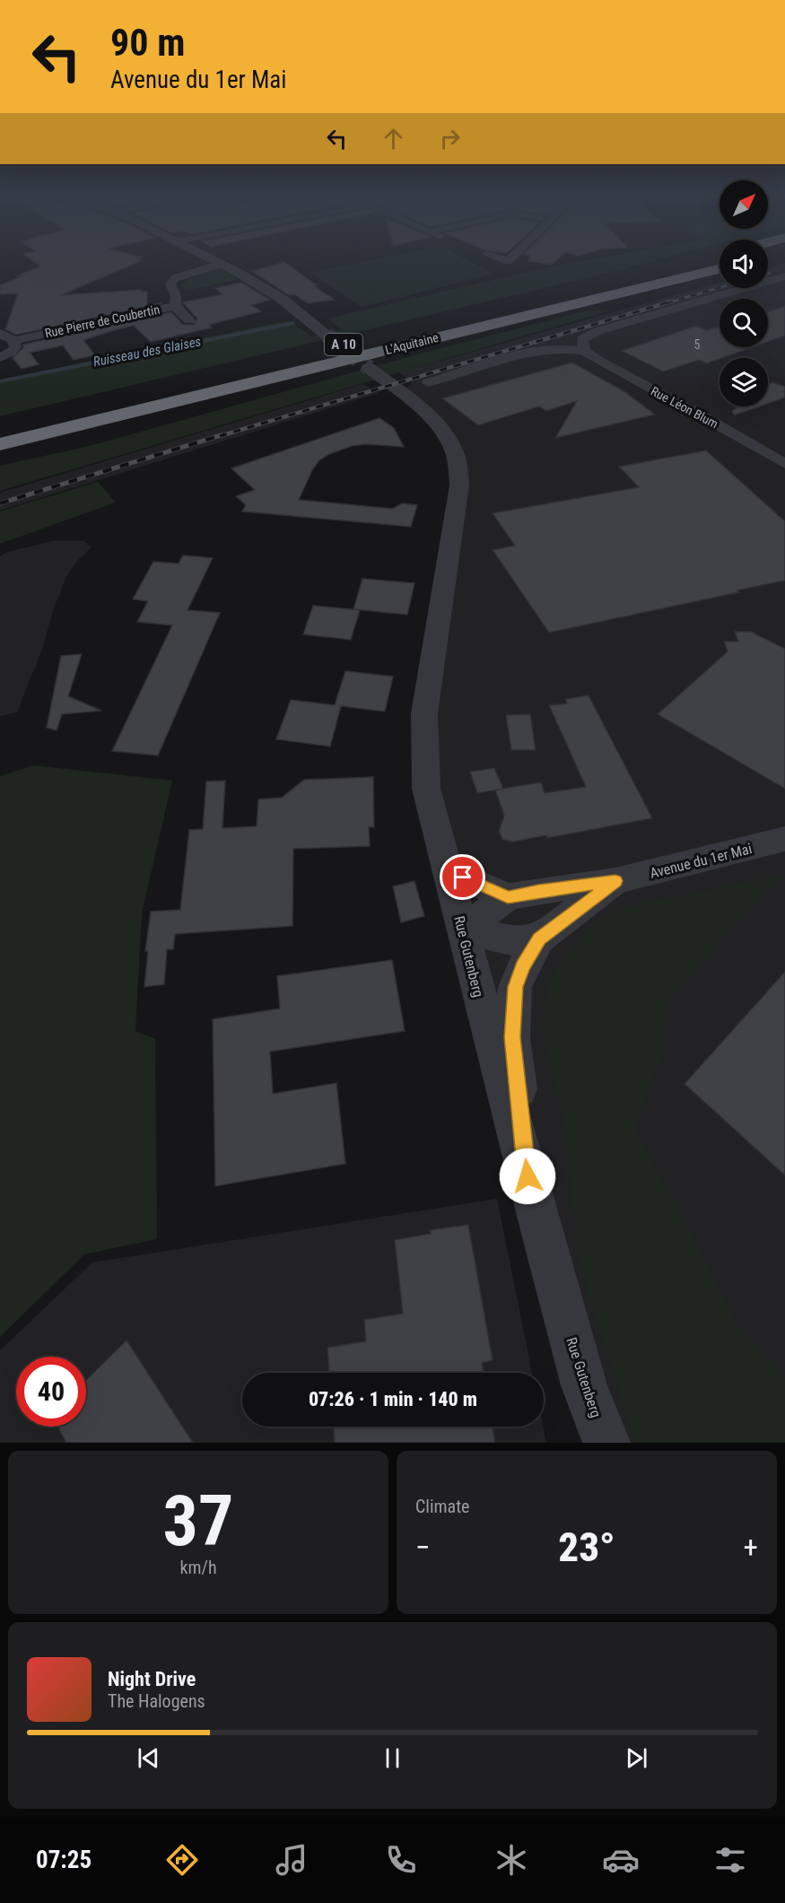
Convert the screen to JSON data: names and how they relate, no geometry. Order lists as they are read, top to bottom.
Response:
{
  "streets": {
    "highway": ["L'Aquitaine", "A 10"],
    "street": [
      "Rue Pierre de Coubertin",
      "Rue Léon Blum",
      "Avenue du 1er Mai",
      "Rue Gutenberg"
    ]
  },
  "crossings": [
    ["Avenue du 1er Mai", "Rue Gutenberg"]
  ],
  "water": ["Ruisseau des Glaises"],
  "house_numbers": ["5"],
  "north": "top right",
  "page": {
    "turn": ["90 m", "Avenue du 1er Mai"],
    "limit": "40",
    "trip": "07:26 · 1 min · 140 m",
    "tile": [
      ["37", "km/h"],
      "Climate"
    ],
    "heat": ["−", "23°", "+"],
    "song": ["Night Drive", "The Halogens"],
    "tabs": "07:25"
  }
}
